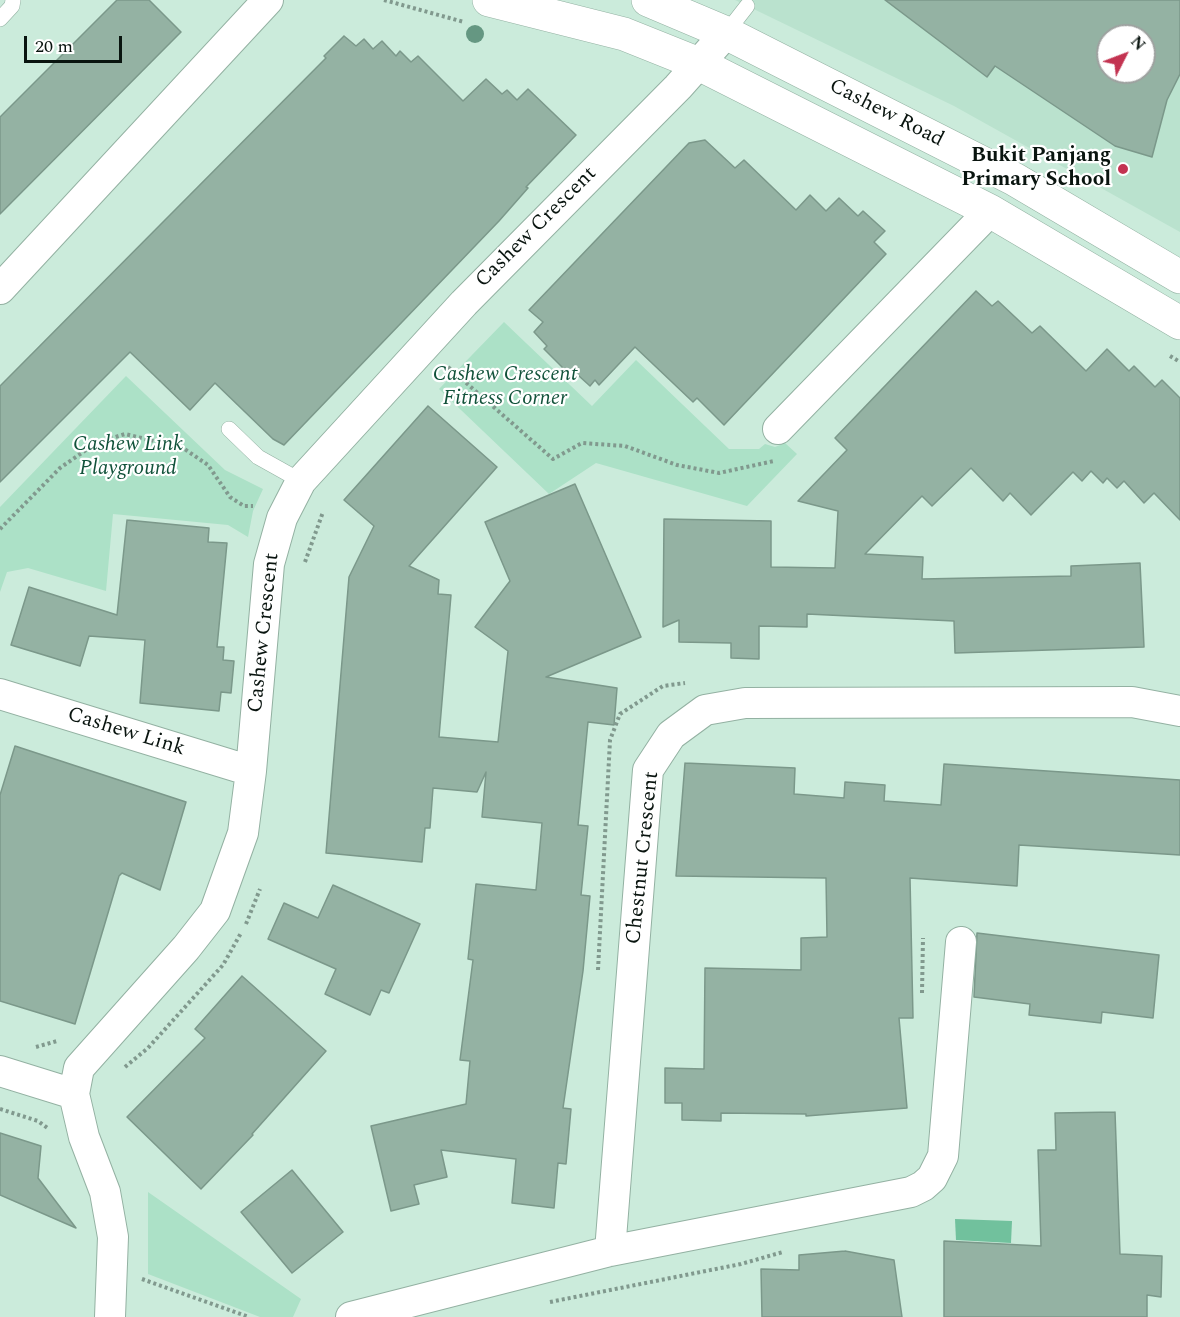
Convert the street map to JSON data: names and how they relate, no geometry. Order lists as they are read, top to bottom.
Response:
{
  "streets": {
    "street": [
      "Cashew Road",
      "Cashew Crescent",
      "Cashew Link",
      "Chestnut Crescent"
    ]
  },
  "crossings": [
    ["Cashew Road", "Cashew Crescent"],
    ["Cashew Crescent", "Cashew Link"]
  ],
  "parks": ["Cashew Crescent Fitness Corner", "Cashew Link Playground"],
  "places": ["Bukit Panjang Primary School"],
  "scale_bar": "20 m",
  "north": "top right"
}
